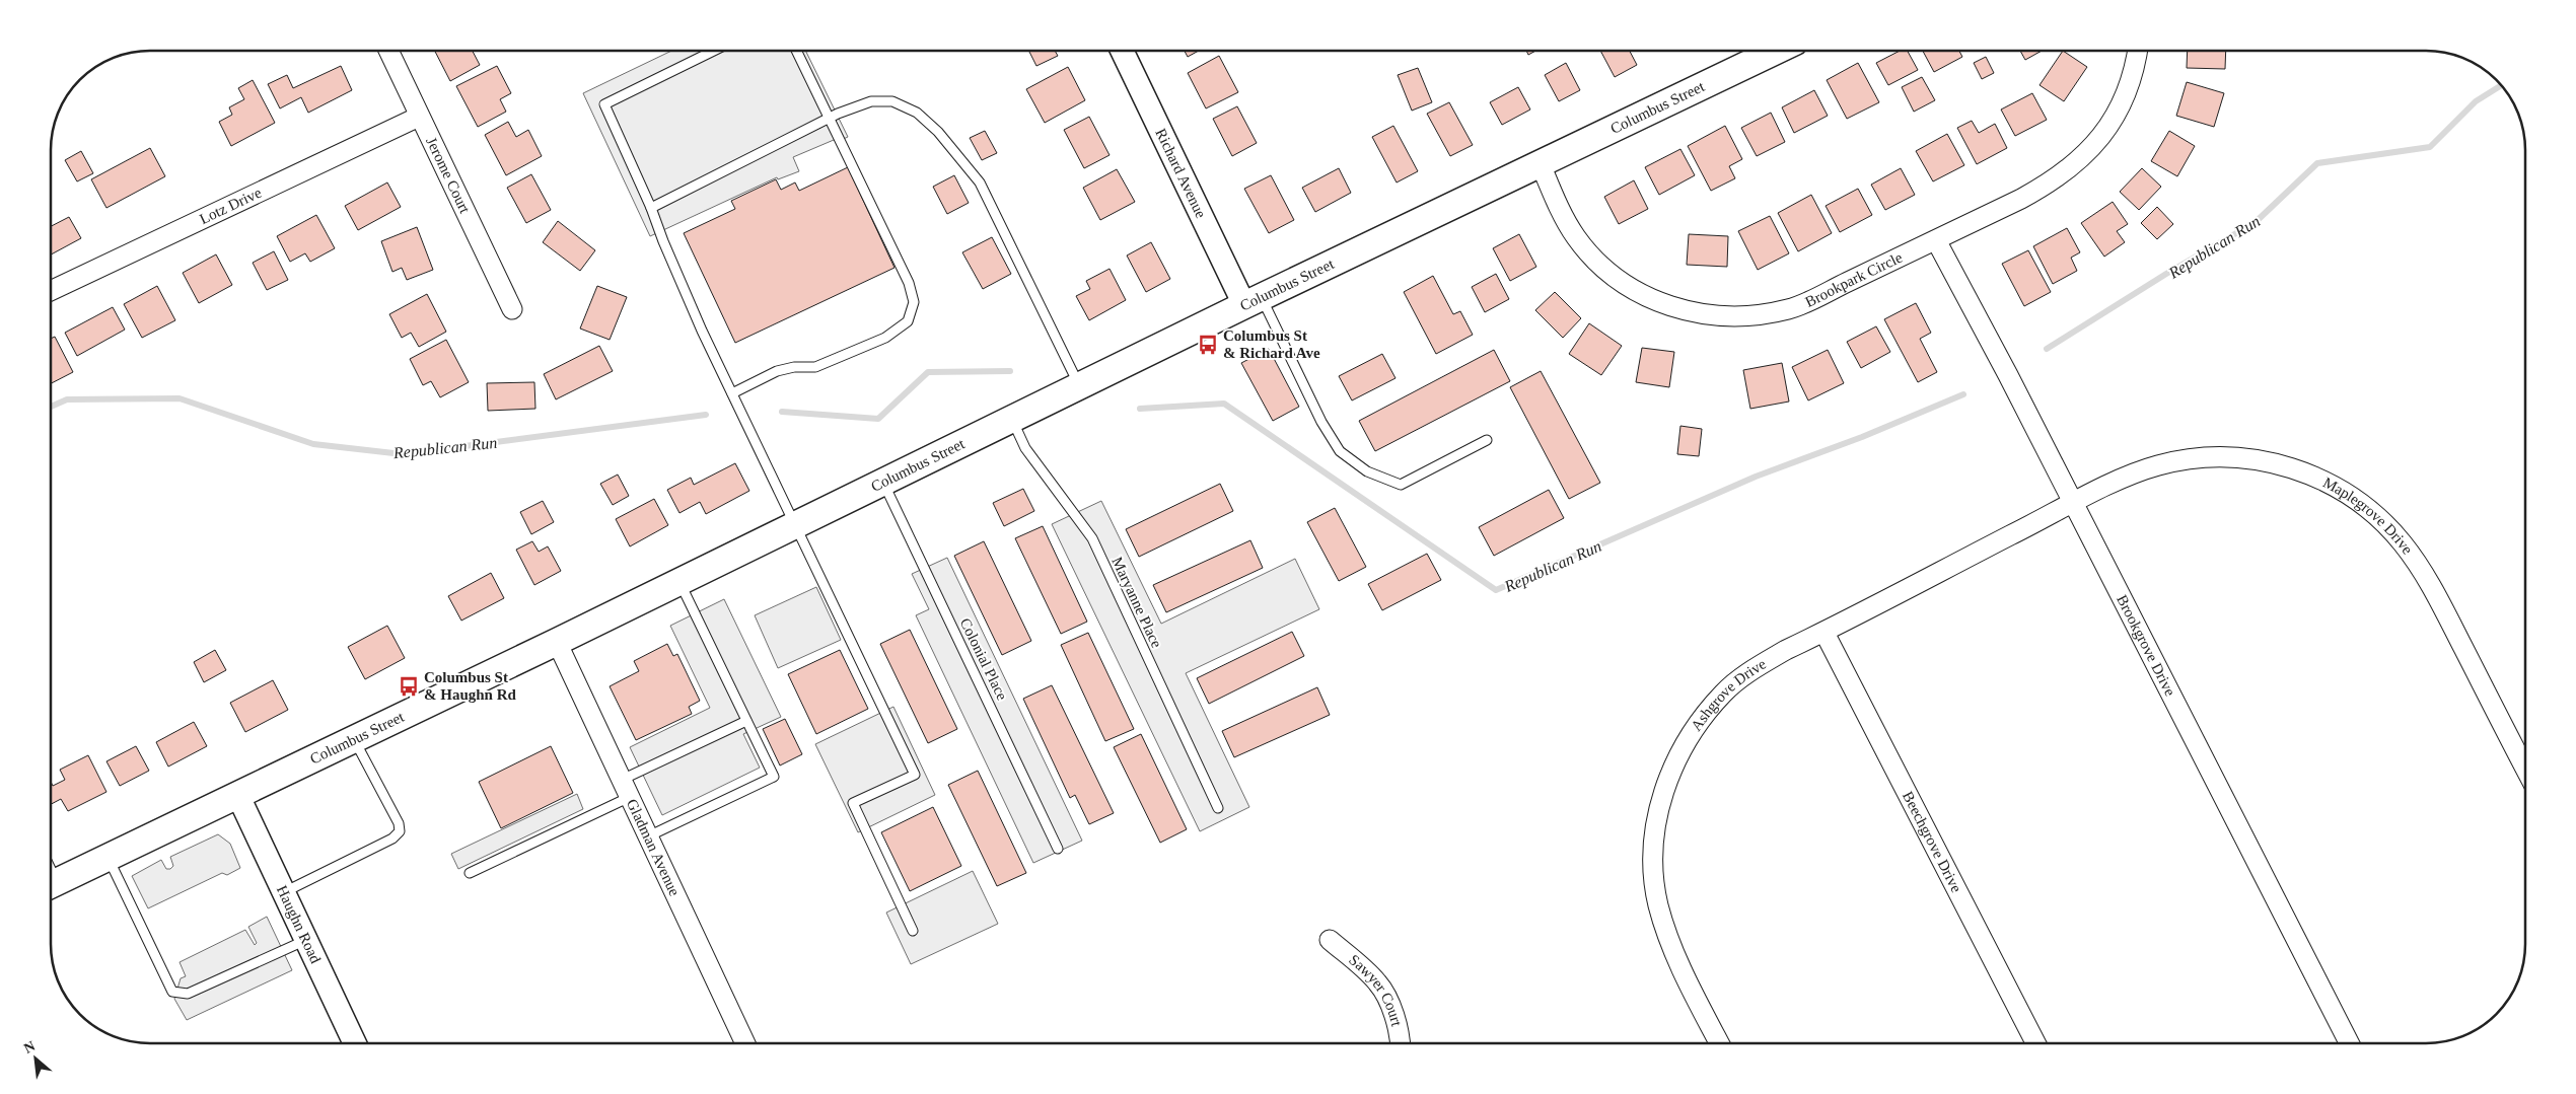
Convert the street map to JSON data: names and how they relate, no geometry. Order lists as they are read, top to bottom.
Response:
{
  "streets": {
    "main road": ["Columbus Street"],
    "street": [
      "Richard Avenue",
      "Jerome Court",
      "Lotz Drive",
      "Brookpark Circle",
      "Maplegrove Drive",
      "Brookgrove Drive",
      "Ashgrove Drive",
      "Beechgrove Drive",
      "Gladman Avenue",
      "Haughn Road",
      "Sawyer Court"
    ],
    "lane": ["Maryanne Place", "Colonial Place"]
  },
  "crossings": [
    ["Columbus Street", "Richard Avenue"],
    ["Columbus Street", "Brookpark Circle"],
    ["Columbus Street", "Maryanne Place"],
    ["Columbus Street", "Colonial Place"],
    ["Columbus Street", "Gladman Avenue"],
    ["Columbus Street", "Haughn Road"],
    ["Jerome Court", "Lotz Drive"],
    ["Brookpark Circle", "Brookgrove Drive"],
    ["Maplegrove Drive", "Brookgrove Drive"],
    ["Maplegrove Drive", "Ashgrove Drive"],
    ["Brookgrove Drive", "Ashgrove Drive"],
    ["Ashgrove Drive", "Beechgrove Drive"]
  ],
  "water": ["Republican Run"],
  "places": {
    "bus stop": ["Columbus St & Richard Ave", "Columbus St & Haughn Rd"]
  },
  "north": "top left"
}
